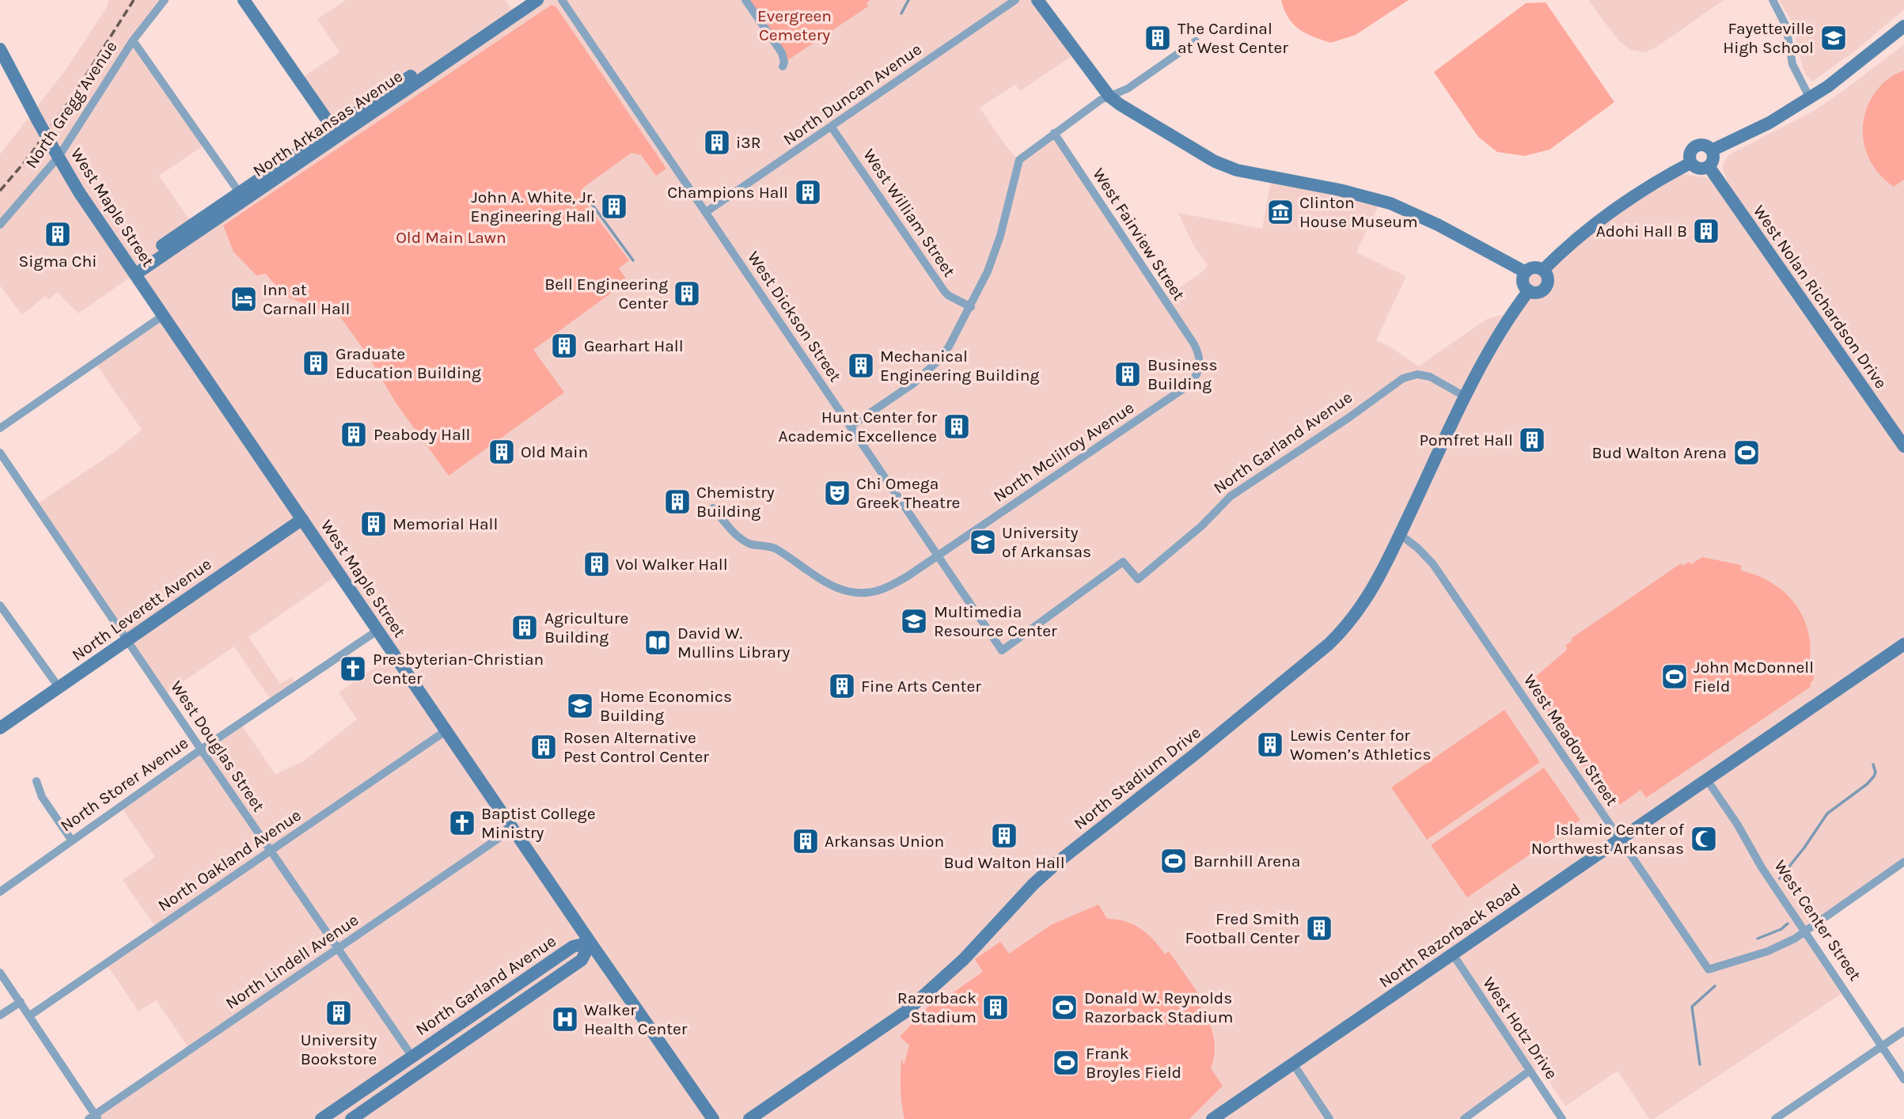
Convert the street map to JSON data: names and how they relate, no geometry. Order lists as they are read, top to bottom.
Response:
{
  "streets": {
    "street": [
      "North Duncan Avenue",
      "North Gregg Avenue",
      "North Arkansas Avenue",
      "West Maple Street",
      "West William Street",
      "West Fairview Street",
      "West Nolan Richardson Drive",
      "West Dickson Street",
      "North Garland Avenue",
      "North McIilroy Avenue",
      "North Leverett Avenue",
      "West Meadow Street",
      "West Douglas Street",
      "North Stadium Drive",
      "North Storer Avenue",
      "North Oakland Avenue",
      "West Center Street",
      "North Razorback Road",
      "North Lindell Avenue",
      "West Hotz Drive"
    ]
  },
  "crossings": [
    ["North Duncan Avenue", "West William Street"],
    ["North Duncan Avenue", "West Dickson Street"],
    ["North Gregg Avenue", "West Maple Street"],
    ["North Arkansas Avenue", "West Maple Street"],
    ["West Maple Street", "North Garland Avenue"],
    ["West Maple Street", "North Leverett Avenue"],
    ["West Maple Street", "North Storer Avenue"],
    ["West Maple Street", "North Oakland Avenue"],
    ["West Maple Street", "North Lindell Avenue"],
    ["West Fairview Street", "North McIilroy Avenue"],
    ["West Dickson Street", "North Garland Avenue"],
    ["West Dickson Street", "North McIilroy Avenue"],
    ["North Garland Avenue", "West Douglas Street"],
    ["North Garland Avenue", "North Stadium Drive"],
    ["North Leverett Avenue", "West Douglas Street"],
    ["West Meadow Street", "North Stadium Drive"],
    ["West Meadow Street", "West Center Street"],
    ["West Meadow Street", "North Razorback Road"],
    ["West Douglas Street", "North Storer Avenue"],
    ["West Douglas Street", "North Oakland Avenue"],
    ["West Douglas Street", "North Lindell Avenue"],
    ["West Center Street", "North Razorback Road"],
    ["North Razorback Road", "West Hotz Drive"]
  ],
  "parks": ["Evergreen Cemetery", "Old Main Lawn"],
  "places": {
    "building": [
      "The Cardinal at West Center",
      "i3R",
      "Champions Hall",
      "John A. White, Jr. Engineering Hall",
      "Adohi Hall B",
      "Sigma Chi",
      "Bell Engineering Center",
      "Gearhart Hall",
      "Graduate Education Building",
      "Mechanical Engineering Building",
      "Business Building",
      "Hunt Center for Academic Excellence",
      "Peabody Hall",
      "Pomfret Hall",
      "Old Main",
      "Chemistry Building",
      "Memorial Hall",
      "Vol Walker Hall",
      "Agriculture Building",
      "Fine Arts Center",
      "Lewis Center for Women’s Athletics",
      "Rosen Alternative Pest Control Center",
      "Bud Walton Hall",
      "Arkansas Union",
      "Fred Smith Football Center",
      "Razorback Stadium",
      "University Bookstore"
    ],
    "school or university": [
      "Fayetteville High School",
      "University of Arkansas",
      "Multimedia Resource Center",
      "Home Economics Building"
    ],
    "museum": ["Clinton House Museum"],
    "hotel": ["Inn at Carnall Hall"],
    "sports": [
      "Bud Walton Arena",
      "John McDonnell Field",
      "Barnhill Arena",
      "Donald W. Reynolds Razorback Stadium",
      "Frank Broyles Field"
    ],
    "theatre": ["Chi Omega Greek Theatre"],
    "library": ["David W. Mullins Library"],
    "church": ["Presbyterian-Christian Center", "Baptist College Ministry"],
    "mosque": ["Islamic Center of Northwest Arkansas"],
    "hospital": ["Walker Health Center"]
  }
}
